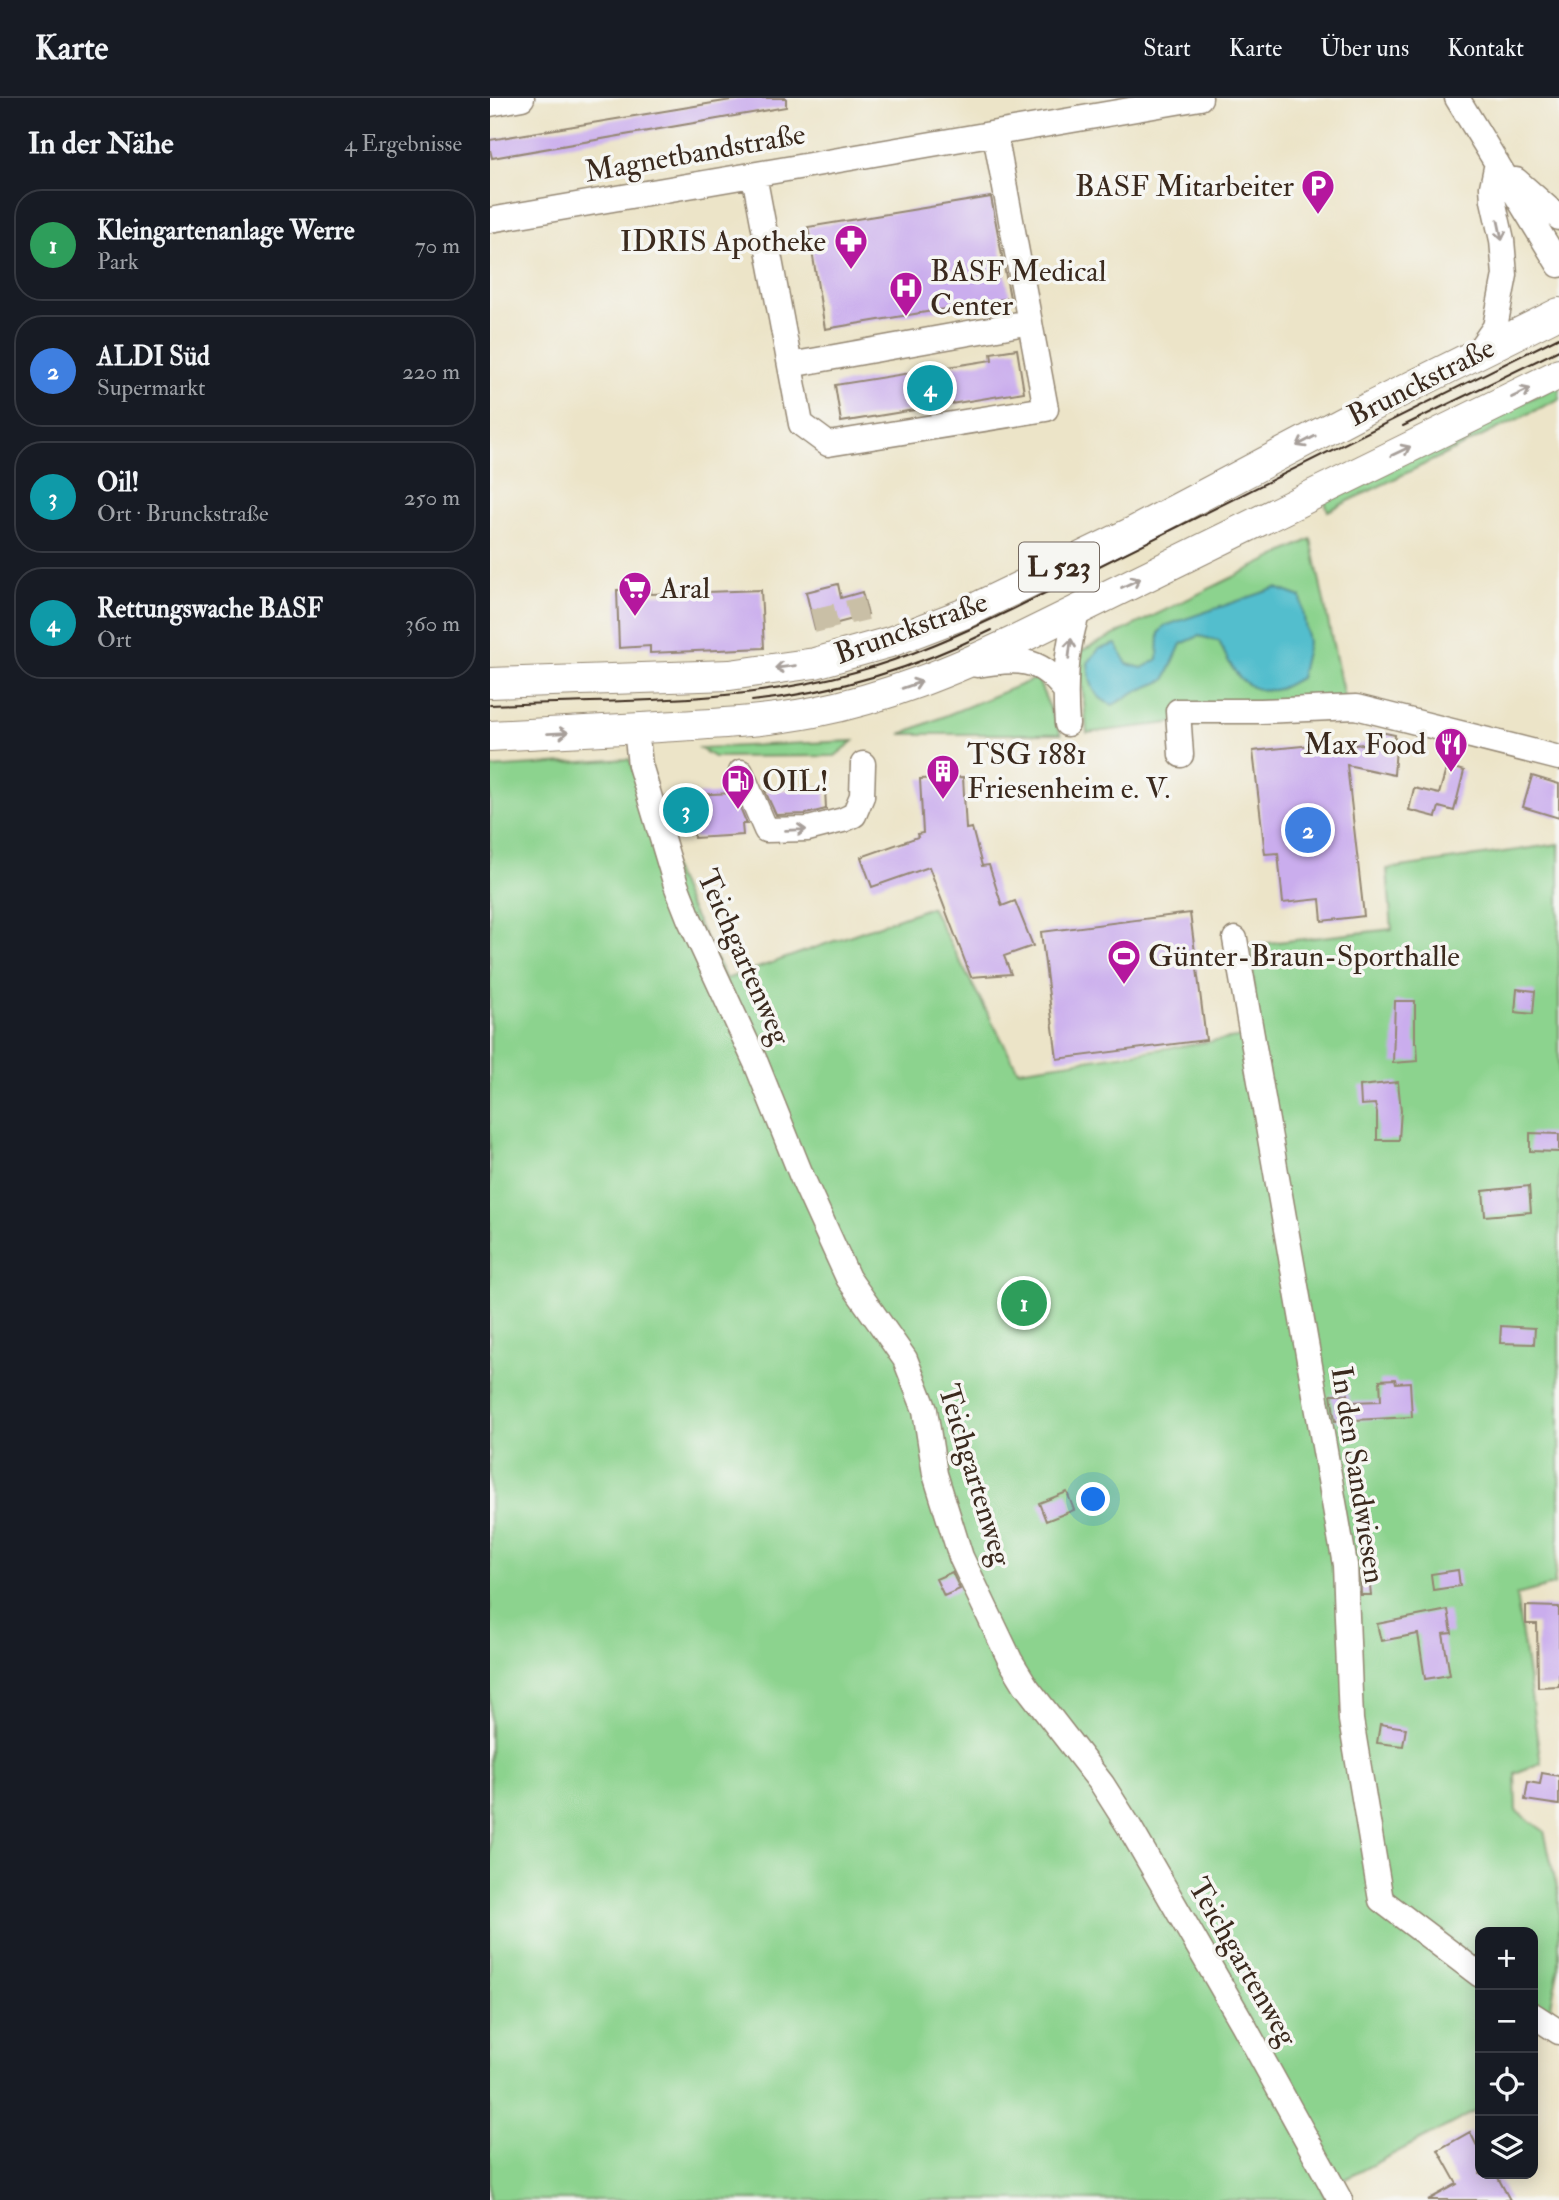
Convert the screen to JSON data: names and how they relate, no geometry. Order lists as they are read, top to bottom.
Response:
{
  "streets": {
    "main road": ["Brunckstraße", "L 523"],
    "street": ["Magnetbandstraße", "Teichgartenweg", "In den Sandwiesen"]
  },
  "crossings": [
    ["Brunckstraße", "Teichgartenweg"]
  ],
  "places": {
    "parking": ["BASF Mitarbeiter"],
    "pharmacy": ["IDRIS Apotheke"],
    "hospital": ["BASF Medical Center"],
    "supermarket": ["Aral"],
    "restaurant": ["Max Food"],
    "building": ["TSG 1881 Friesenheim e. V."],
    "fuel station": ["OIL!"],
    "sports": ["Günter-Braun-Sporthalle"]
  },
  "page": {
    "header": "Karte",
    "nav": [
      "Start",
      "Karte",
      "Über uns",
      "Kontakt"
    ],
    "heading": ["In der Nähe", "4 Ergebnisse"],
    "list": [
      {
        "mark": "1",
        "name": "Kleingartenanlage Werre",
        "note": "Park",
        "value": "70 m"
      },
      {
        "mark": "2",
        "name": "ALDI Süd",
        "note": "Supermarkt",
        "value": "220 m"
      },
      {
        "mark": "3",
        "name": "Oil!",
        "note": "Ort · Brunckstraße",
        "value": "250 m"
      },
      {
        "mark": "4",
        "name": "Rettungswache BASF",
        "note": "Ort",
        "value": "360 m"
      }
    ],
    "pins": [
      "4",
      "3",
      "2",
      "1"
    ],
    "map_buttons": ["+", "−"]
  }
}
